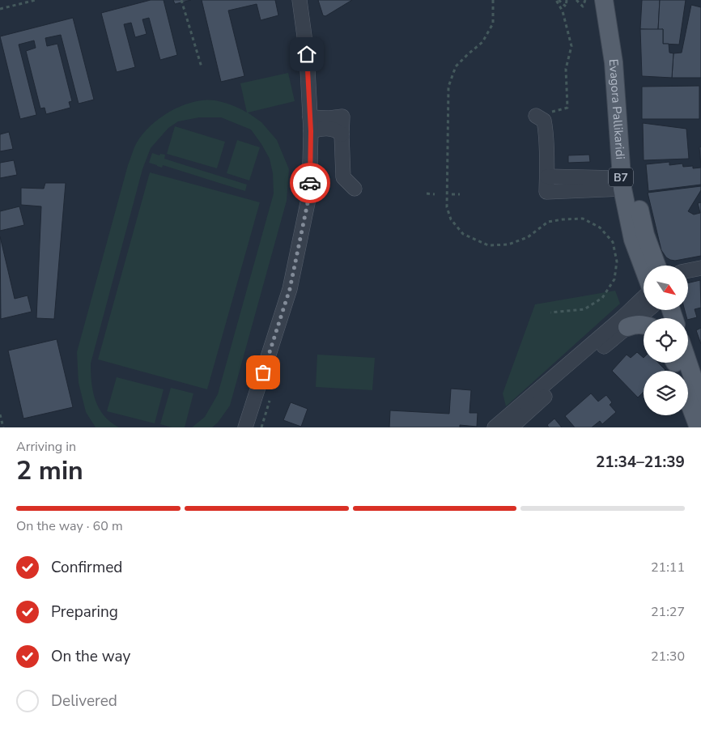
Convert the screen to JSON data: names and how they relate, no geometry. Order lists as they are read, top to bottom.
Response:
{
  "streets": {
    "main road": ["Evagora Pallikaridi", "B7"]
  },
  "north": "bottom right",
  "page": {
    "heading": ["2 min", "Arriving in", "21:34–21:39"],
    "bar": "On the way · 60 m",
    "list": [
      ["Confirmed", "21:11"],
      ["Preparing", "21:27"],
      ["On the way", "21:30"],
      "Delivered"
    ]
  }
}
